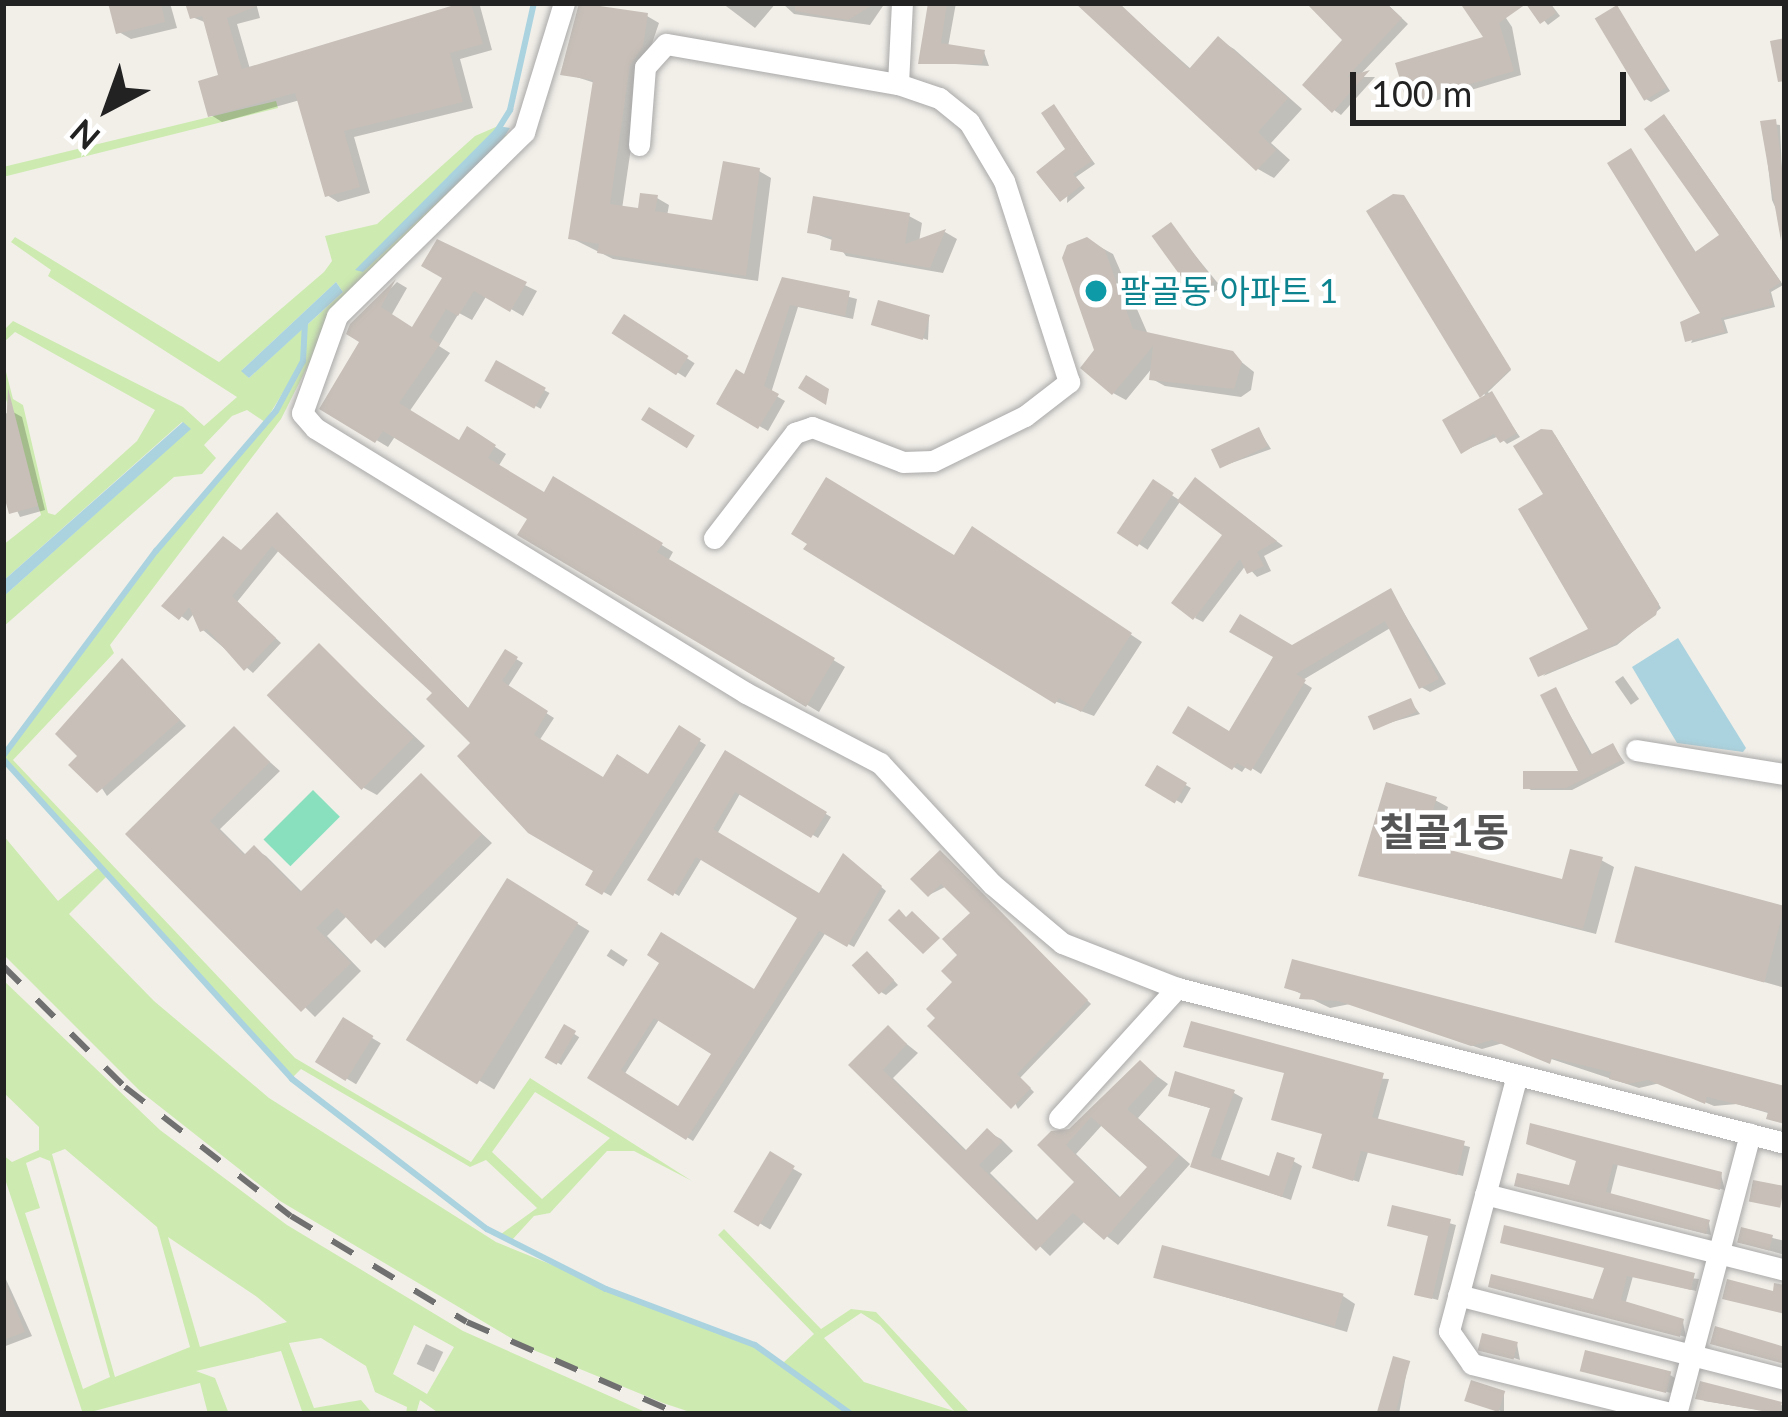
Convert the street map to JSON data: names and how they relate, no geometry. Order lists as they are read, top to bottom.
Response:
{
  "districts": ["칠골1동"],
  "places": ["팔골동 아파트 1"],
  "scale_bar": "100 m",
  "north": "bottom left"
}
